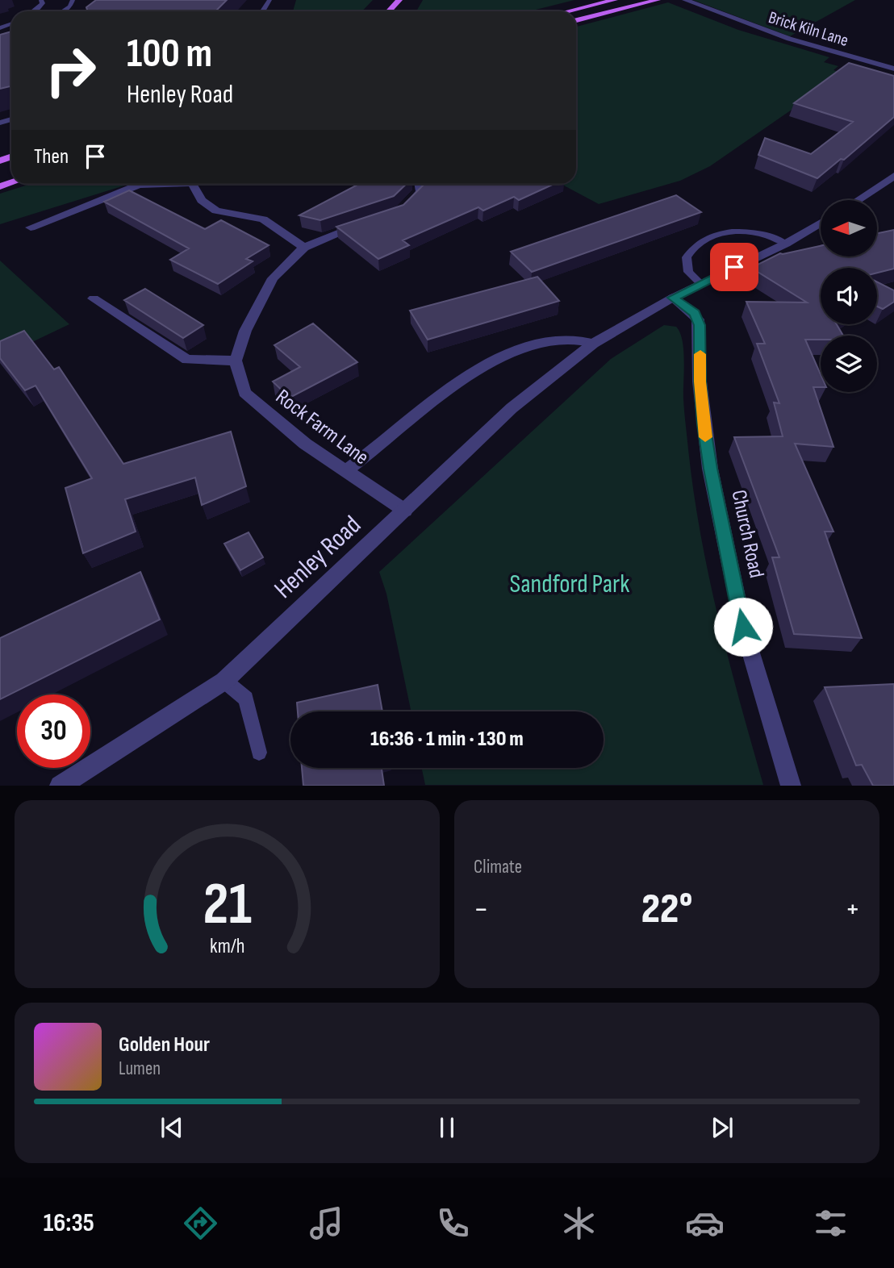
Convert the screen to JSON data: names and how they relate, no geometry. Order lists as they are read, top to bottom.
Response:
{
  "streets": {
    "street": [
      "Brick Kiln Lane",
      "Rock Farm Lane",
      "Church Road",
      "Henley Road"
    ]
  },
  "crossings": [
    ["Rock Farm Lane", "Henley Road"],
    ["Church Road", "Henley Road"]
  ],
  "parks": ["Sandford Park"],
  "north": "left",
  "page": {
    "turn": ["100 m", "Henley Road"],
    "then": "Then",
    "limit": "30",
    "trip": "16:36 · 1 min · 130 m",
    "tile": "Climate",
    "heat": ["−", "22°", "+"],
    "song": ["Golden Hour", "Lumen"],
    "tabs": "16:35",
    "gauge": ["21", "km/h"]
  }
}
